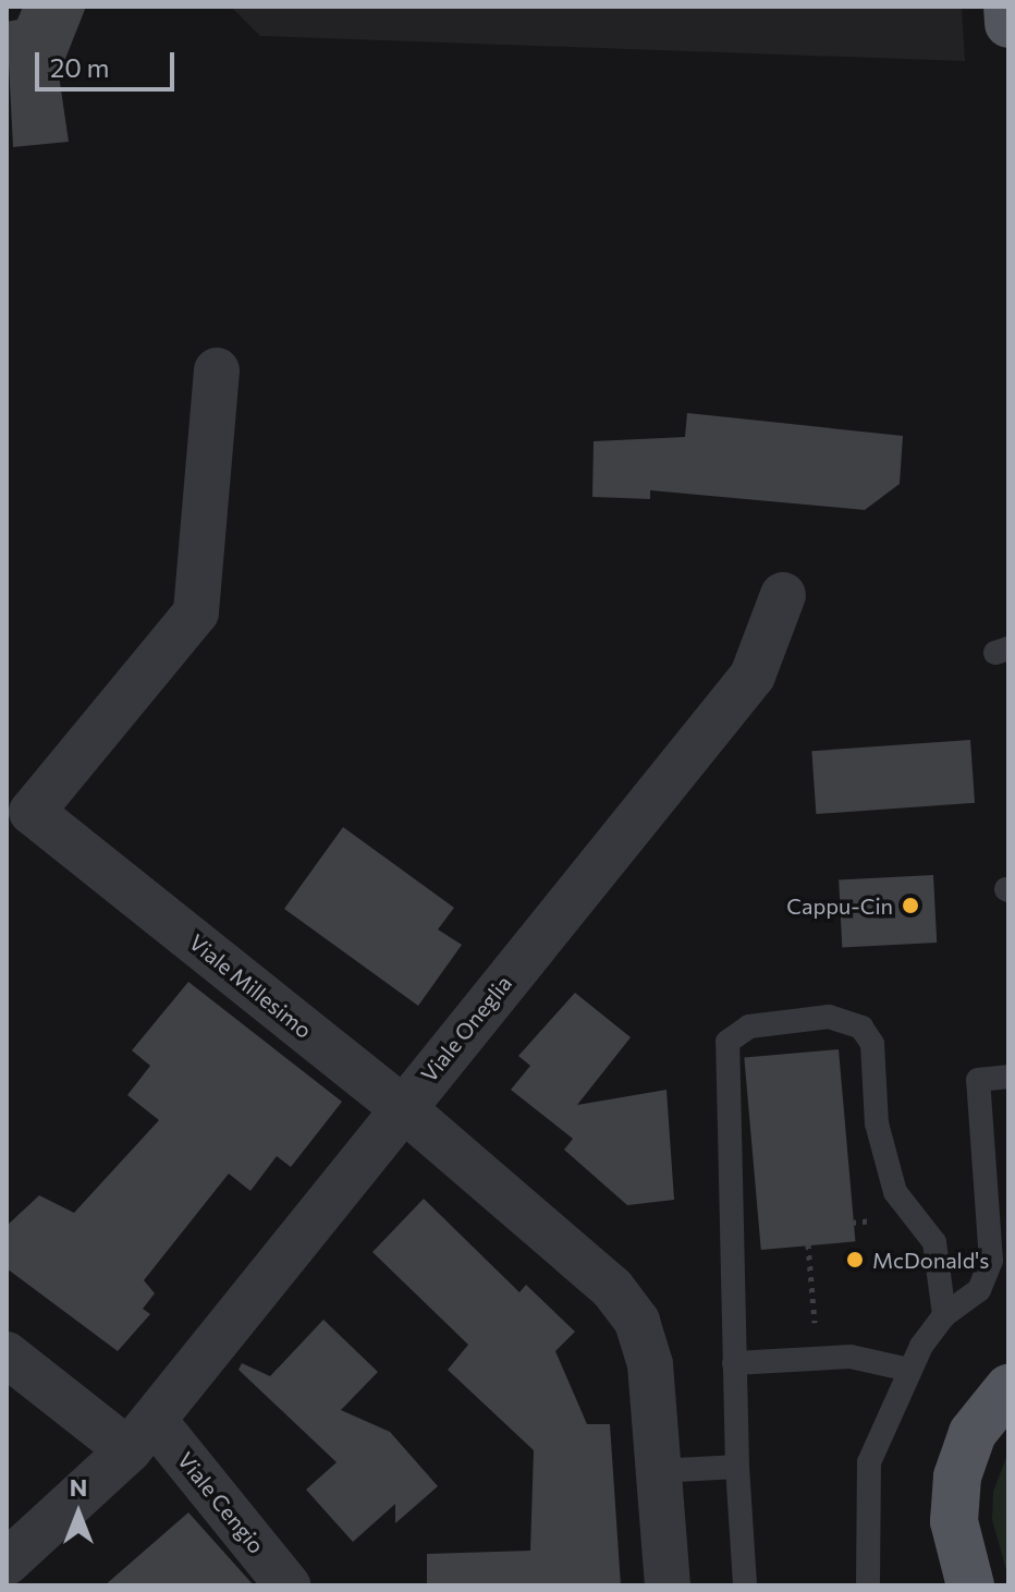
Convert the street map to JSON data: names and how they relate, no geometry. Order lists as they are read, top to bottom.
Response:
{
  "streets": {
    "street": ["Viale Millesimo", "Viale Oneglia", "Viale Cengio"]
  },
  "crossings": [
    ["Viale Millesimo", "Viale Oneglia"],
    ["Viale Oneglia", "Viale Cengio"]
  ],
  "places": ["Cappu-Cin", "McDonald's"],
  "scale_bar": "20 m",
  "north": "top"
}
